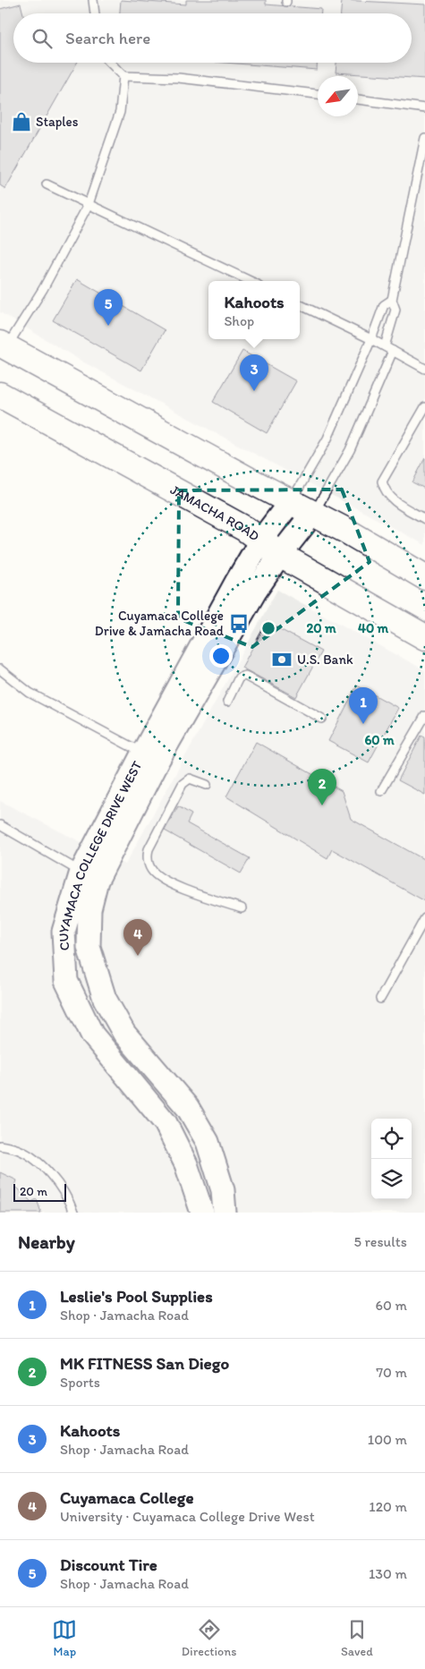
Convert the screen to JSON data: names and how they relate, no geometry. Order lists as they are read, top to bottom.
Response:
{
  "streets": {
    "main road": ["JAMACHA ROAD"],
    "street": ["CUYAMACA COLLEGE DRIVE WEST"]
  },
  "crossings": [
    ["JAMACHA ROAD", "CUYAMACA COLLEGE DRIVE WEST"]
  ],
  "places": {
    "shop": ["Staples"],
    "bus stop": ["Cuyamaca College Drive & Jamacha Road"],
    "bank": ["U.S. Bank"]
  },
  "scale_bar": "20 m",
  "north": "bottom left",
  "page": {
    "search": "Search here",
    "popup": ["Kahoots", "Shop"],
    "pins": [
      "5",
      "3",
      "1",
      "2",
      "4"
    ],
    "scale": "20 m",
    "heading": ["Nearby", "5 results"],
    "list": [
      {
        "mark": "1",
        "name": "Leslie's Pool Supplies",
        "note": "Shop · Jamacha Road",
        "value": "60 m"
      },
      {
        "mark": "2",
        "name": "MK FITNESS San Diego",
        "note": "Sports",
        "value": "70 m"
      },
      {
        "mark": "3",
        "name": "Kahoots",
        "note": "Shop · Jamacha Road",
        "value": "100 m"
      },
      {
        "mark": "4",
        "name": "Cuyamaca College",
        "note": "University · Cuyamaca College Drive West",
        "value": "120 m"
      },
      {
        "mark": "5",
        "name": "Discount Tire",
        "note": "Shop · Jamacha Road",
        "value": "130 m"
      }
    ],
    "nav": ["Map", "Directions", "Saved"]
  },
  "rings": ["20 m", "40 m", "60 m"]
}
